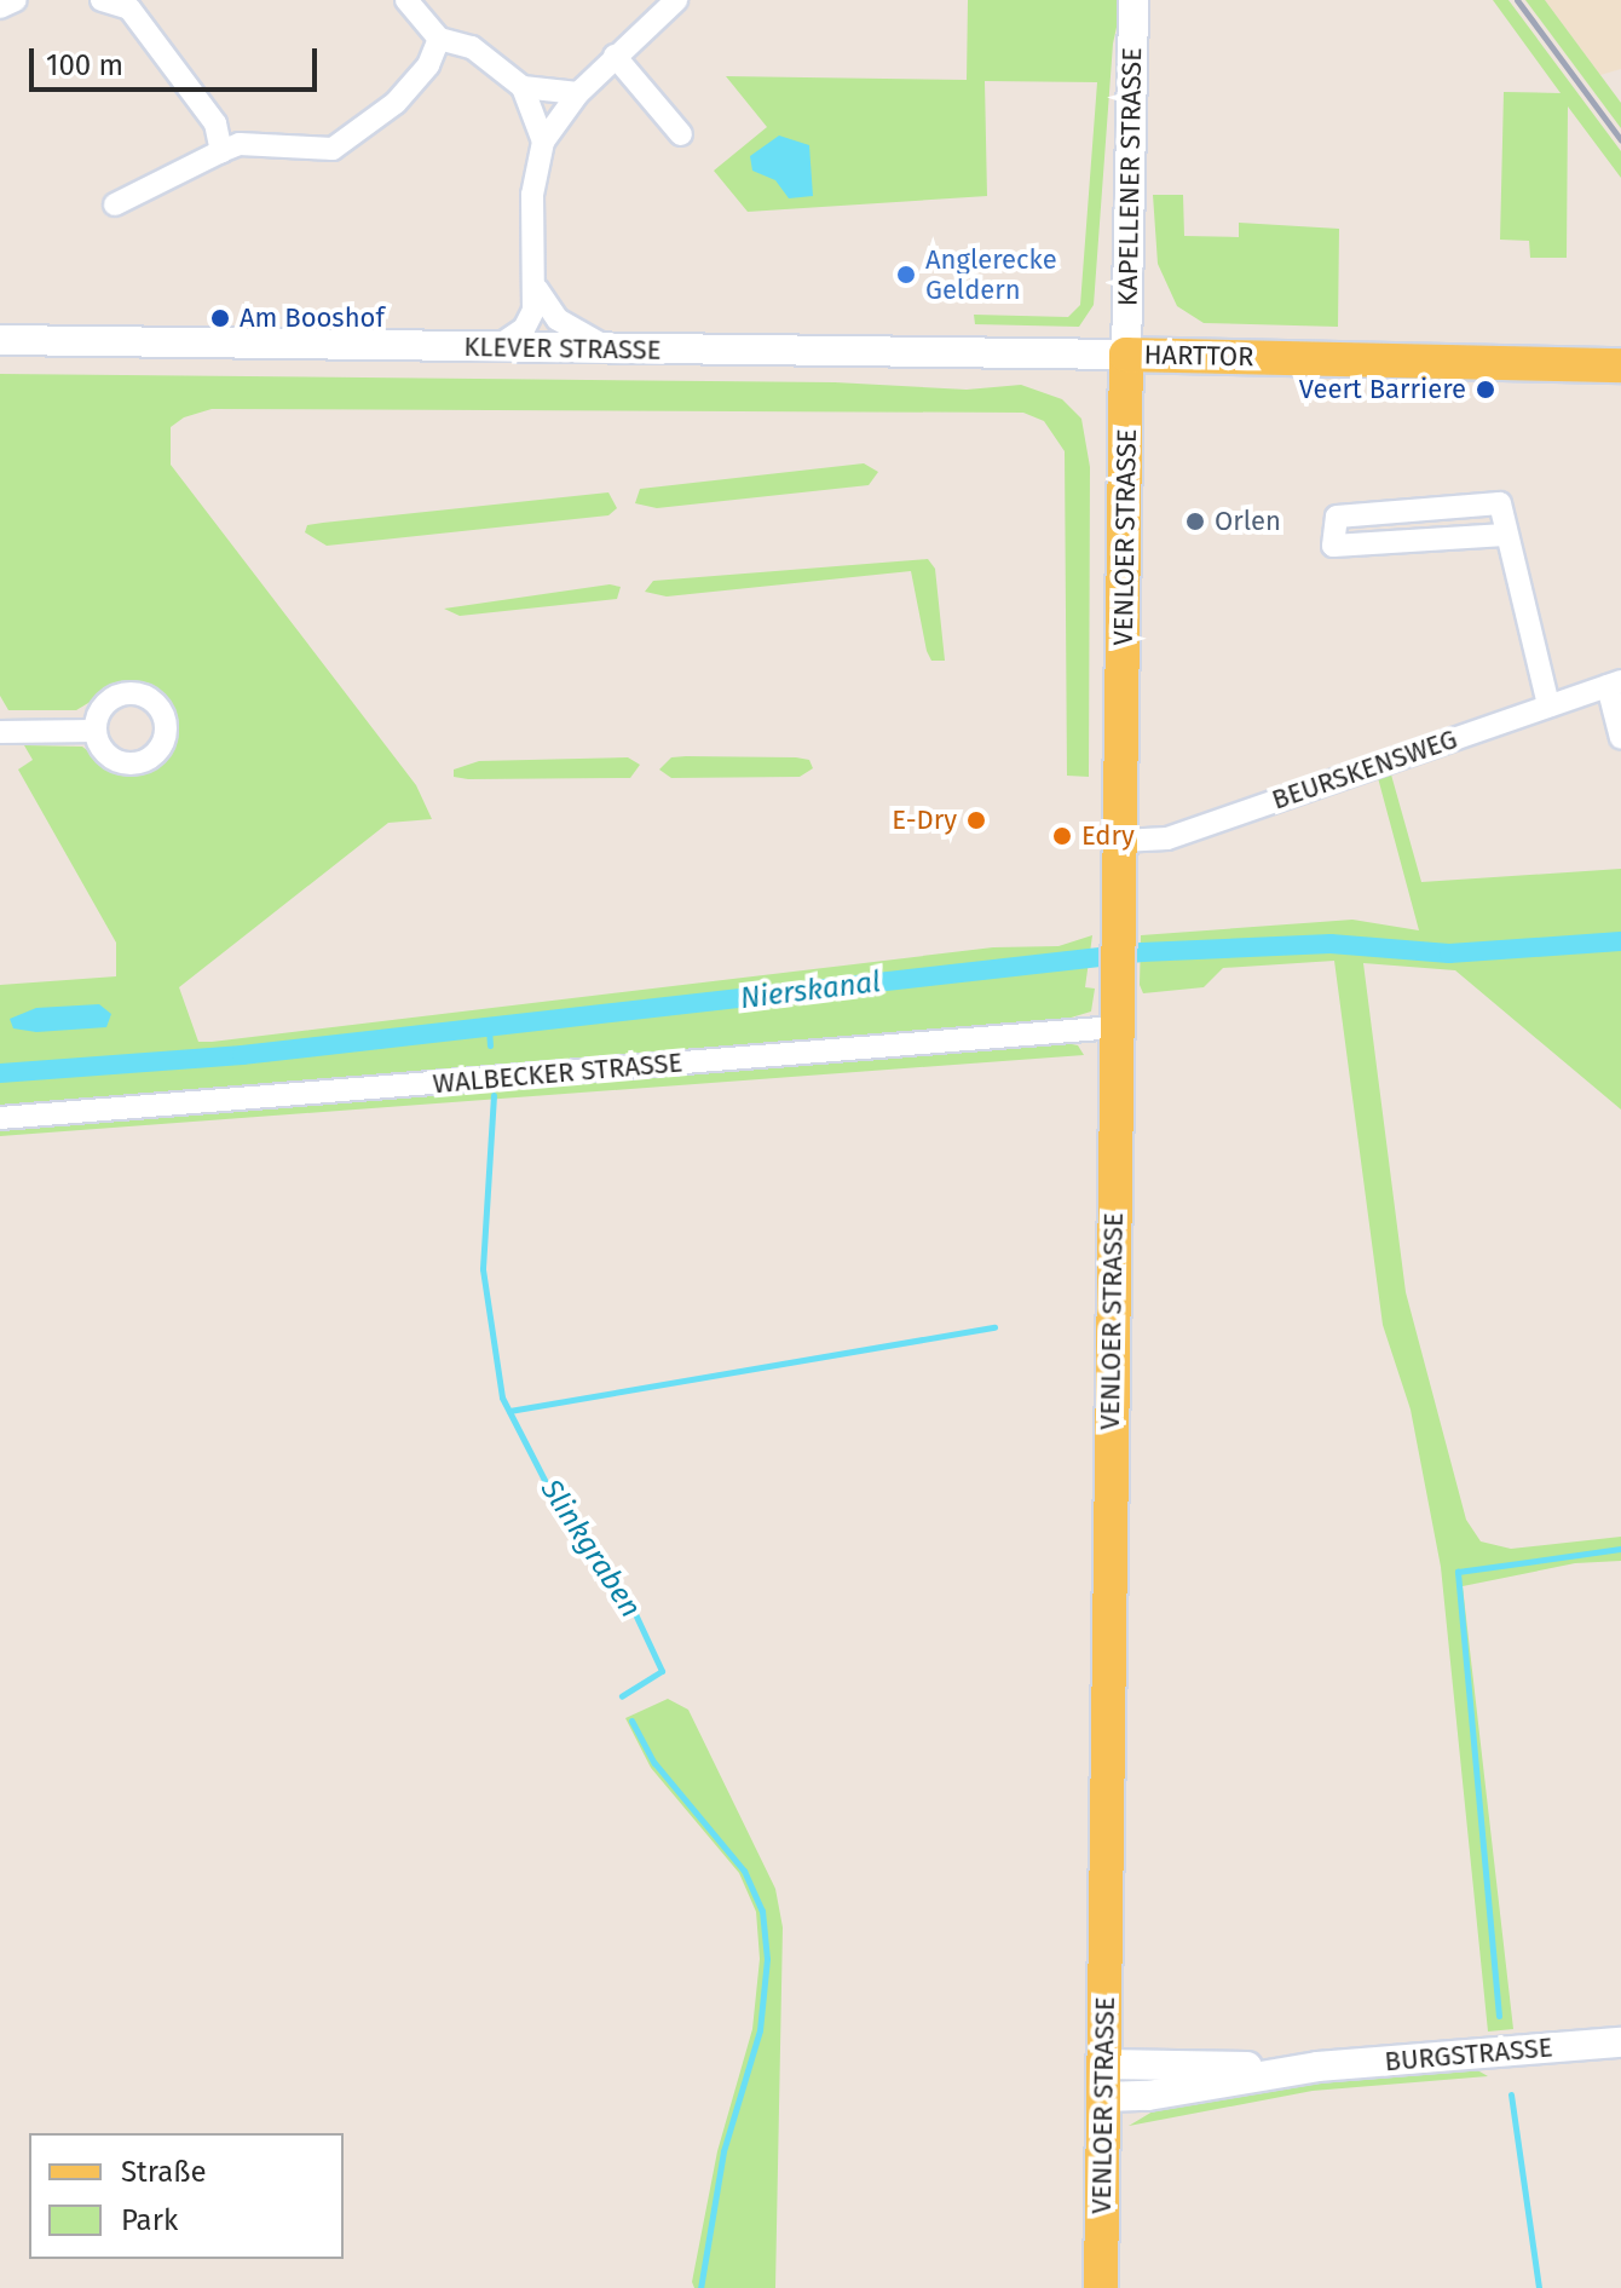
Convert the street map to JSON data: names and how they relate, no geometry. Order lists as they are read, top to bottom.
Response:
{
  "streets": {
    "main road": [
      "KAPELLENER STRASSE",
      "KLEVER STRASSE",
      "HARTTOR",
      "VENLOER STRASSE",
      "BURGSTRASSE"
    ],
    "street": ["BEURSKENSWEG", "WALBECKER STRASSE"]
  },
  "crossings": [
    ["KAPELLENER STRASSE", "KLEVER STRASSE"],
    ["KAPELLENER STRASSE", "HARTTOR"],
    ["KAPELLENER STRASSE", "VENLOER STRASSE"],
    ["KLEVER STRASSE", "HARTTOR"],
    ["KLEVER STRASSE", "VENLOER STRASSE"],
    ["HARTTOR", "VENLOER STRASSE"],
    ["VENLOER STRASSE", "BEURSKENSWEG"],
    ["VENLOER STRASSE", "WALBECKER STRASSE"],
    ["VENLOER STRASSE", "BURGSTRASSE"]
  ],
  "water": ["Nierskanal", "Slinkgraben"],
  "places": [
    "Anglerecke Geldern",
    "Am Booshof",
    "Veert Barriere",
    "Orlen",
    "E-Dry",
    "Edry"
  ],
  "legend": ["Straße", "Park"],
  "scale_bar": "100 m"
}
